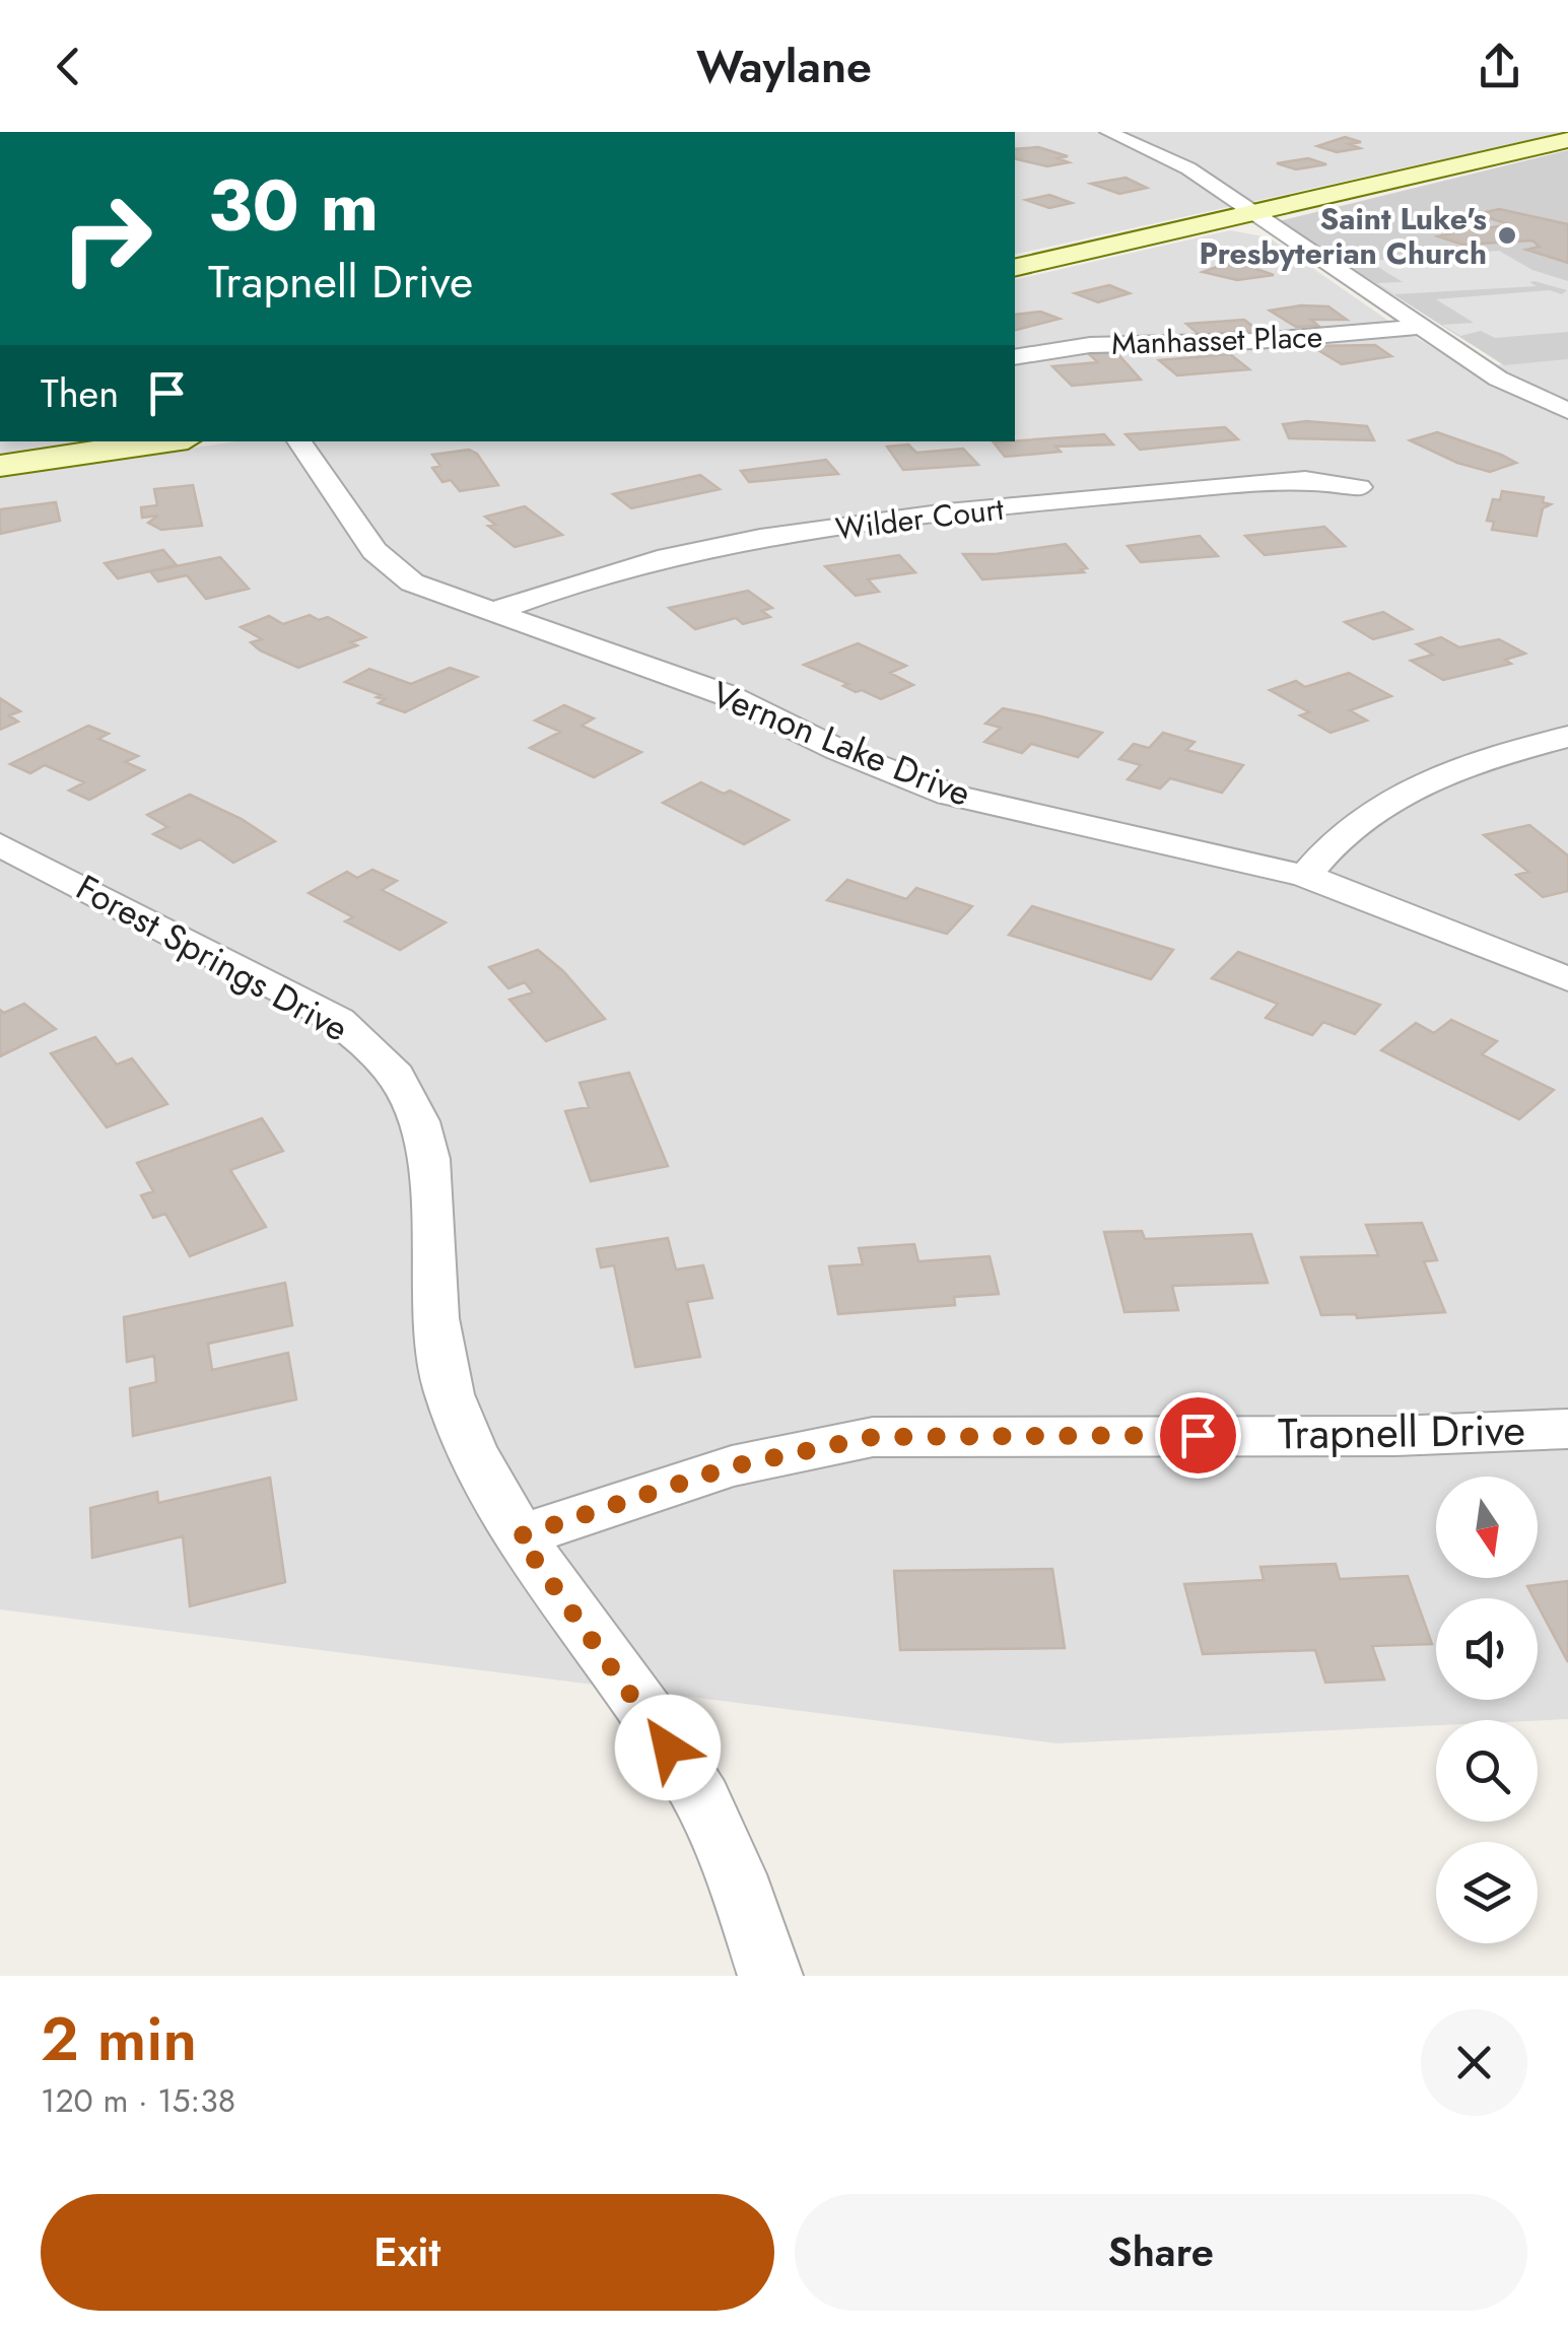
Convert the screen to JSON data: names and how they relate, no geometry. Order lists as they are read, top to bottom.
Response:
{
  "streets": {
    "street": [
      "Manhasset Place",
      "Wilder Court",
      "Vernon Lake Drive",
      "Forest Springs Drive",
      "Trapnell Drive"
    ]
  },
  "crossings": [
    ["Wilder Court", "Vernon Lake Drive"],
    ["Forest Springs Drive", "Trapnell Drive"]
  ],
  "places": ["Saint Luke's Presbyterian Church"],
  "north": "bottom",
  "page": {
    "header": "Waylane",
    "turn": ["30 m", "Trapnell Drive"],
    "then": "Then",
    "heading": ["2 min", "120 m · 15:38"],
    "buttons": ["Exit", "Share"]
  }
}
